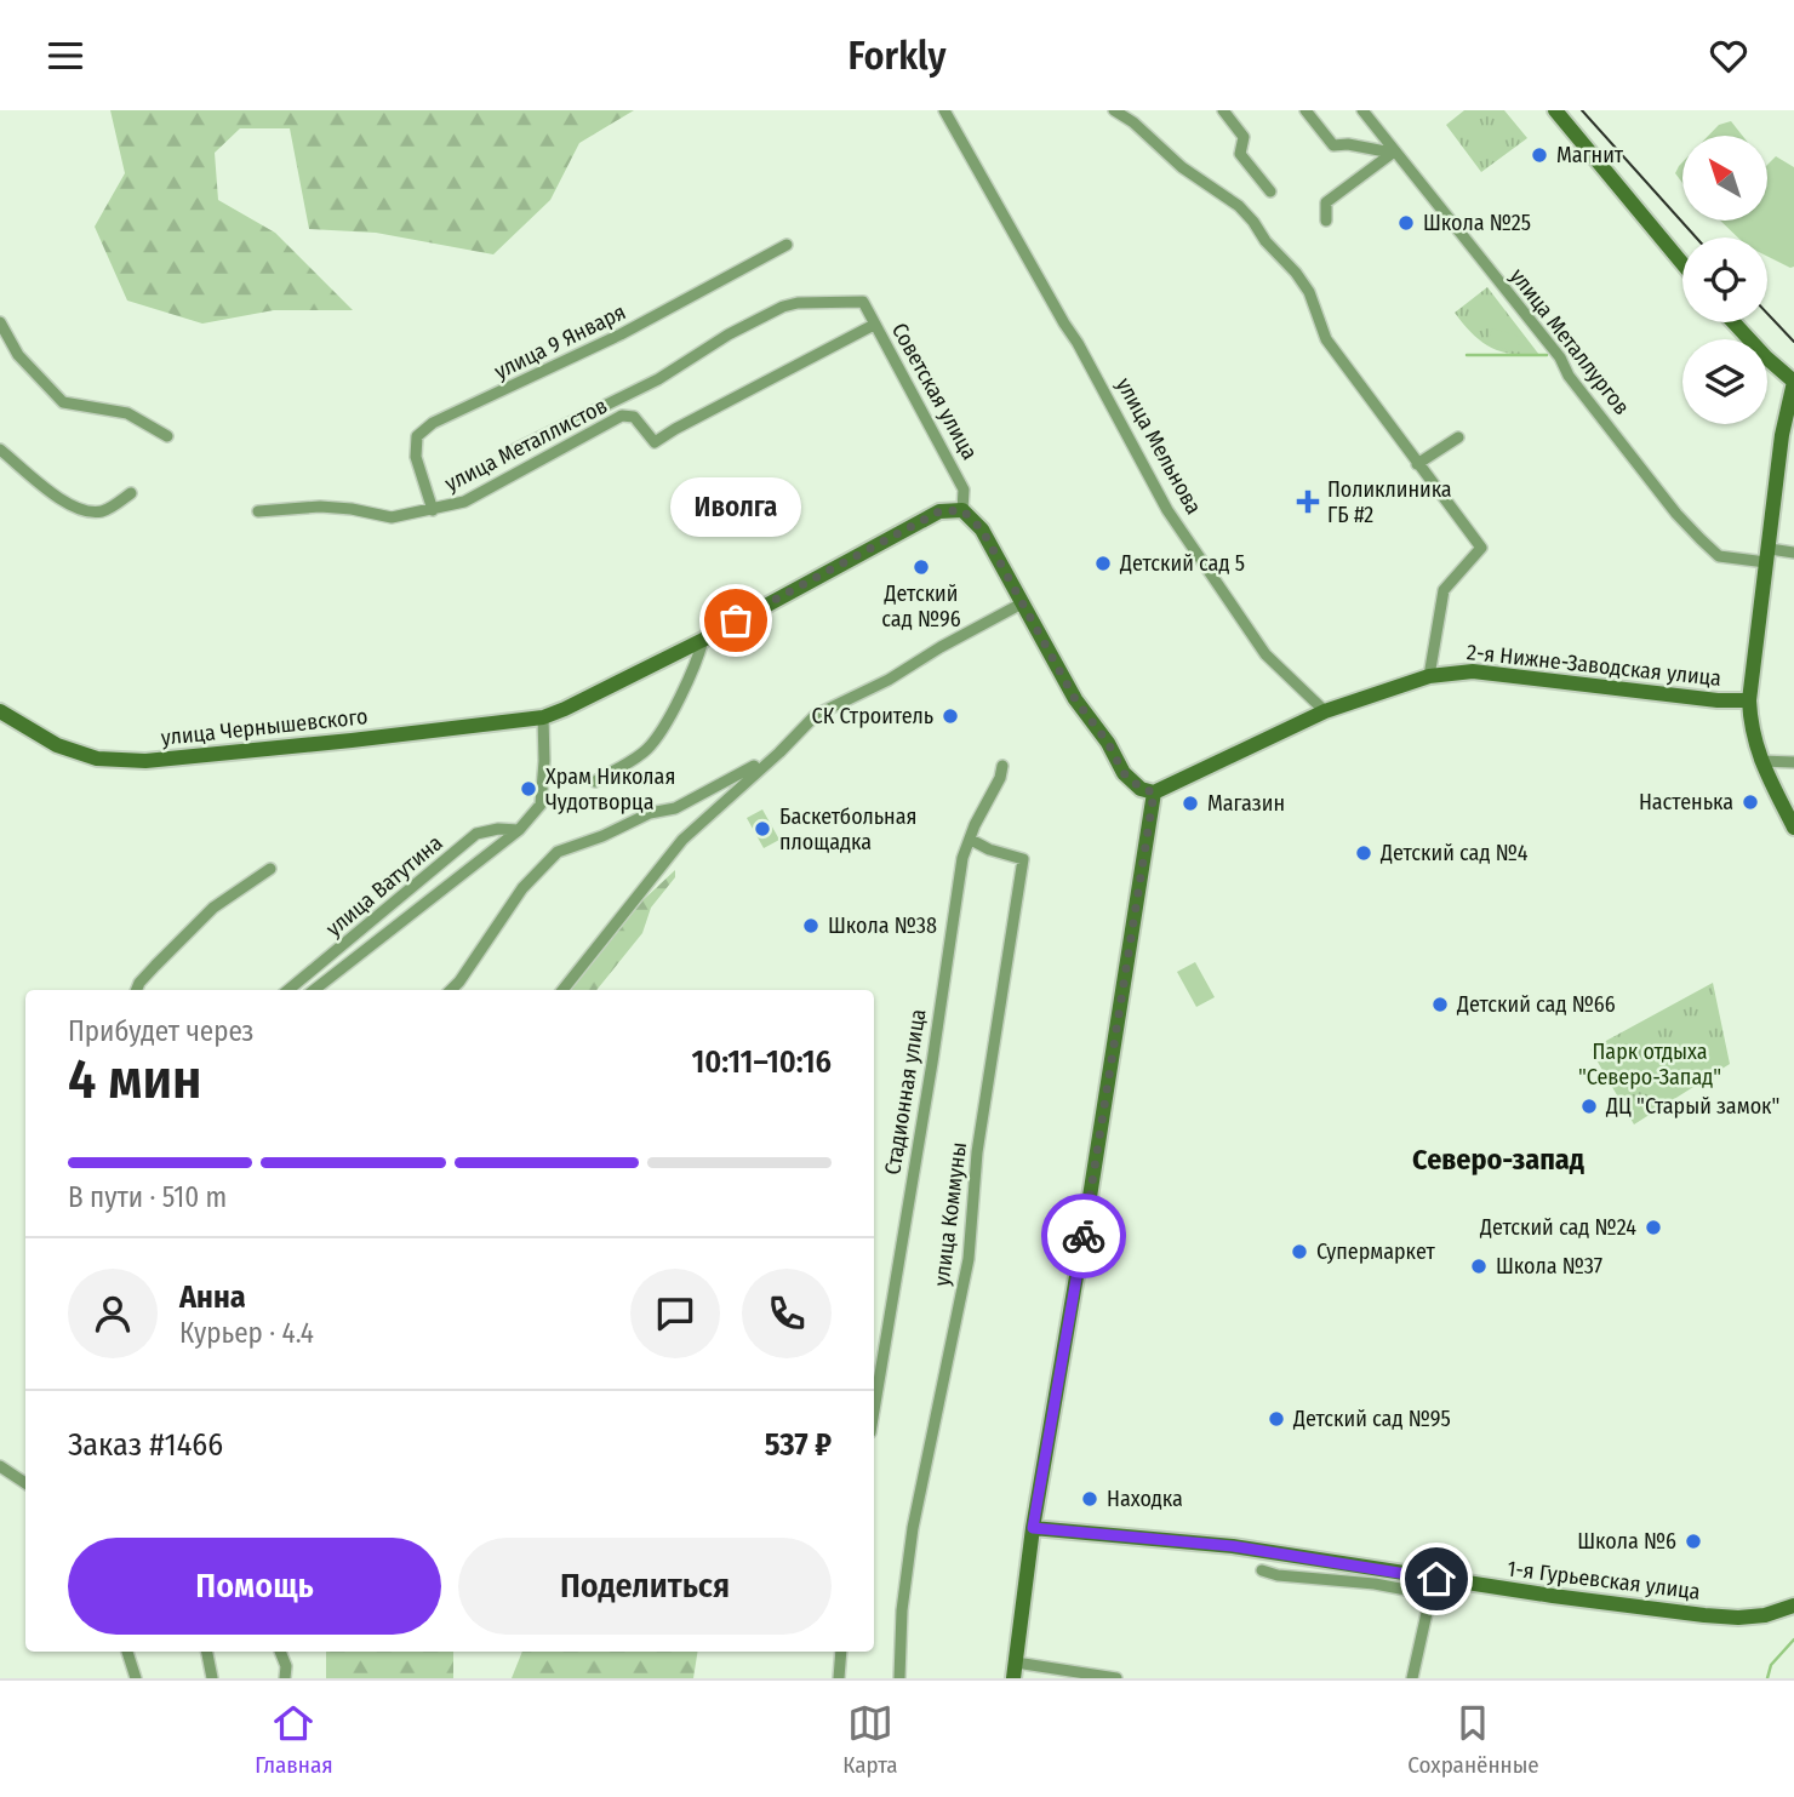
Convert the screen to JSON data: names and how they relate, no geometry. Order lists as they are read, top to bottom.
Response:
{
  "streets": {
    "main road": [
      "Советская улица",
      "2-я Нижне-Заводская улица",
      "улица Чернышевского",
      "1-я Гурьевская улица"
    ],
    "street": [
      "улица 9 Января",
      "улица Металлургов",
      "улица Металлистов",
      "улица Мельнова",
      "улица Ватутина",
      "Стадионная улица",
      "улица Коммуны"
    ]
  },
  "crossings": [
    ["улица 9 Января", "улица Металлистов"],
    ["Советская улица", "улица Металлистов"],
    ["Советская улица", "2-я Нижне-Заводская улица"],
    ["Советская улица", "улица Чернышевского"],
    ["улица Мельнова", "2-я Нижне-Заводская улица"],
    ["улица Чернышевского", "улица Ватутина"],
    ["Стадионная улица", "улица Коммуны"]
  ],
  "districts": ["Северо-запад"],
  "parks": ["Парк отдыха \"Северо-Запад\""],
  "places": {
    "other": [
      "Магнит",
      "Школа №25",
      "Детский сад 5",
      "Детский сад №96",
      "Иволга",
      "СК Строитель",
      "Храм Николая Чудотворца",
      "Настенька",
      "Магазин",
      "Баскетбольная площадка",
      "Детский сад №4",
      "Школа №38",
      "Детский сад №66",
      "ДЦ \"Старый замок\"",
      "Детский сад №24",
      "Супермаркет",
      "Школа №37",
      "Детский сад №95",
      "Находка",
      "Школа №6"
    ],
    "health": ["Поликлиника ГБ #2"]
  },
  "north": "top left",
  "page": {
    "header": "Forkly",
    "bubble": "Иволга",
    "heading": ["4 мин", "Прибудет через", "10:11–10:16"],
    "panel": [
      "Анна",
      "Курьер · 4.4",
      "Заказ #1466",
      "537 ₽"
    ],
    "bar": "В пути · 510 m",
    "buttons": ["Помощь", "Поделиться"],
    "tabs": ["Главная", "Карта", "Сохранённые"]
  }
}
